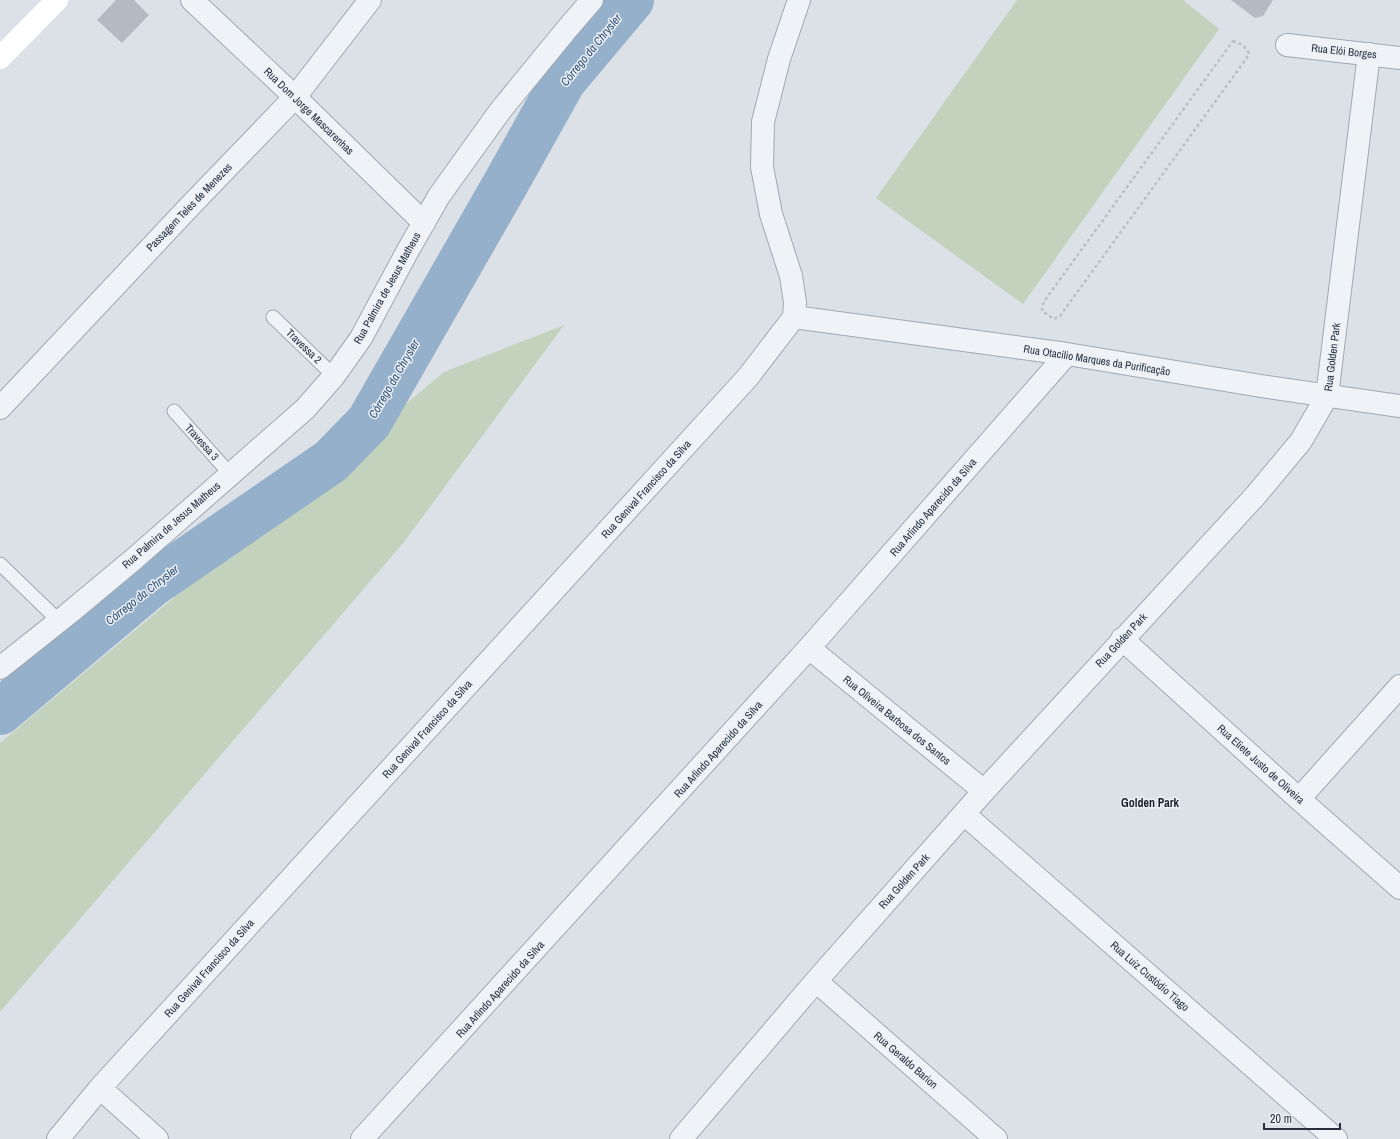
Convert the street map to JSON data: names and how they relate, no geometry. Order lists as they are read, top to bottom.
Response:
{
  "streets": {
    "street": [
      "Rua Elói Borges",
      "Rua Dom Jorge Mascarenhas",
      "Passagem Teles de Menezes",
      "Rua Palmira de Jesus Matheus",
      "Rua Golden Park",
      "Rua Otacílio Marques da Purificação",
      "Rua Genival Francisco da Silva",
      "Rua Arlindo Aparecido da Silva",
      "Rua Oliveira Barbosa dos Santos",
      "Rua Eliete Justo de Oliveira",
      "Rua Luiz Custódio Tiago",
      "Rua Geraldo Barion"
    ],
    "lane": ["Travessa 2", "Travessa 3"]
  },
  "crossings": [
    ["Rua Elói Borges", "Rua Golden Park"],
    ["Rua Dom Jorge Mascarenhas", "Passagem Teles de Menezes"],
    ["Rua Dom Jorge Mascarenhas", "Rua Palmira de Jesus Matheus"],
    ["Rua Palmira de Jesus Matheus", "Travessa 2"],
    ["Rua Palmira de Jesus Matheus", "Travessa 3"],
    ["Rua Golden Park", "Rua Otacílio Marques da Purificação"],
    ["Rua Golden Park", "Rua Oliveira Barbosa dos Santos"],
    ["Rua Golden Park", "Rua Eliete Justo de Oliveira"],
    ["Rua Golden Park", "Rua Luiz Custódio Tiago"],
    ["Rua Golden Park", "Rua Geraldo Barion"],
    ["Rua Otacílio Marques da Purificação", "Rua Genival Francisco da Silva"],
    ["Rua Otacílio Marques da Purificação", "Rua Arlindo Aparecido da Silva"],
    ["Rua Arlindo Aparecido da Silva", "Rua Oliveira Barbosa dos Santos"]
  ],
  "districts": ["Golden Park"],
  "water": ["Córrego da Chrysler"],
  "scale_bar": "20 m"
}
